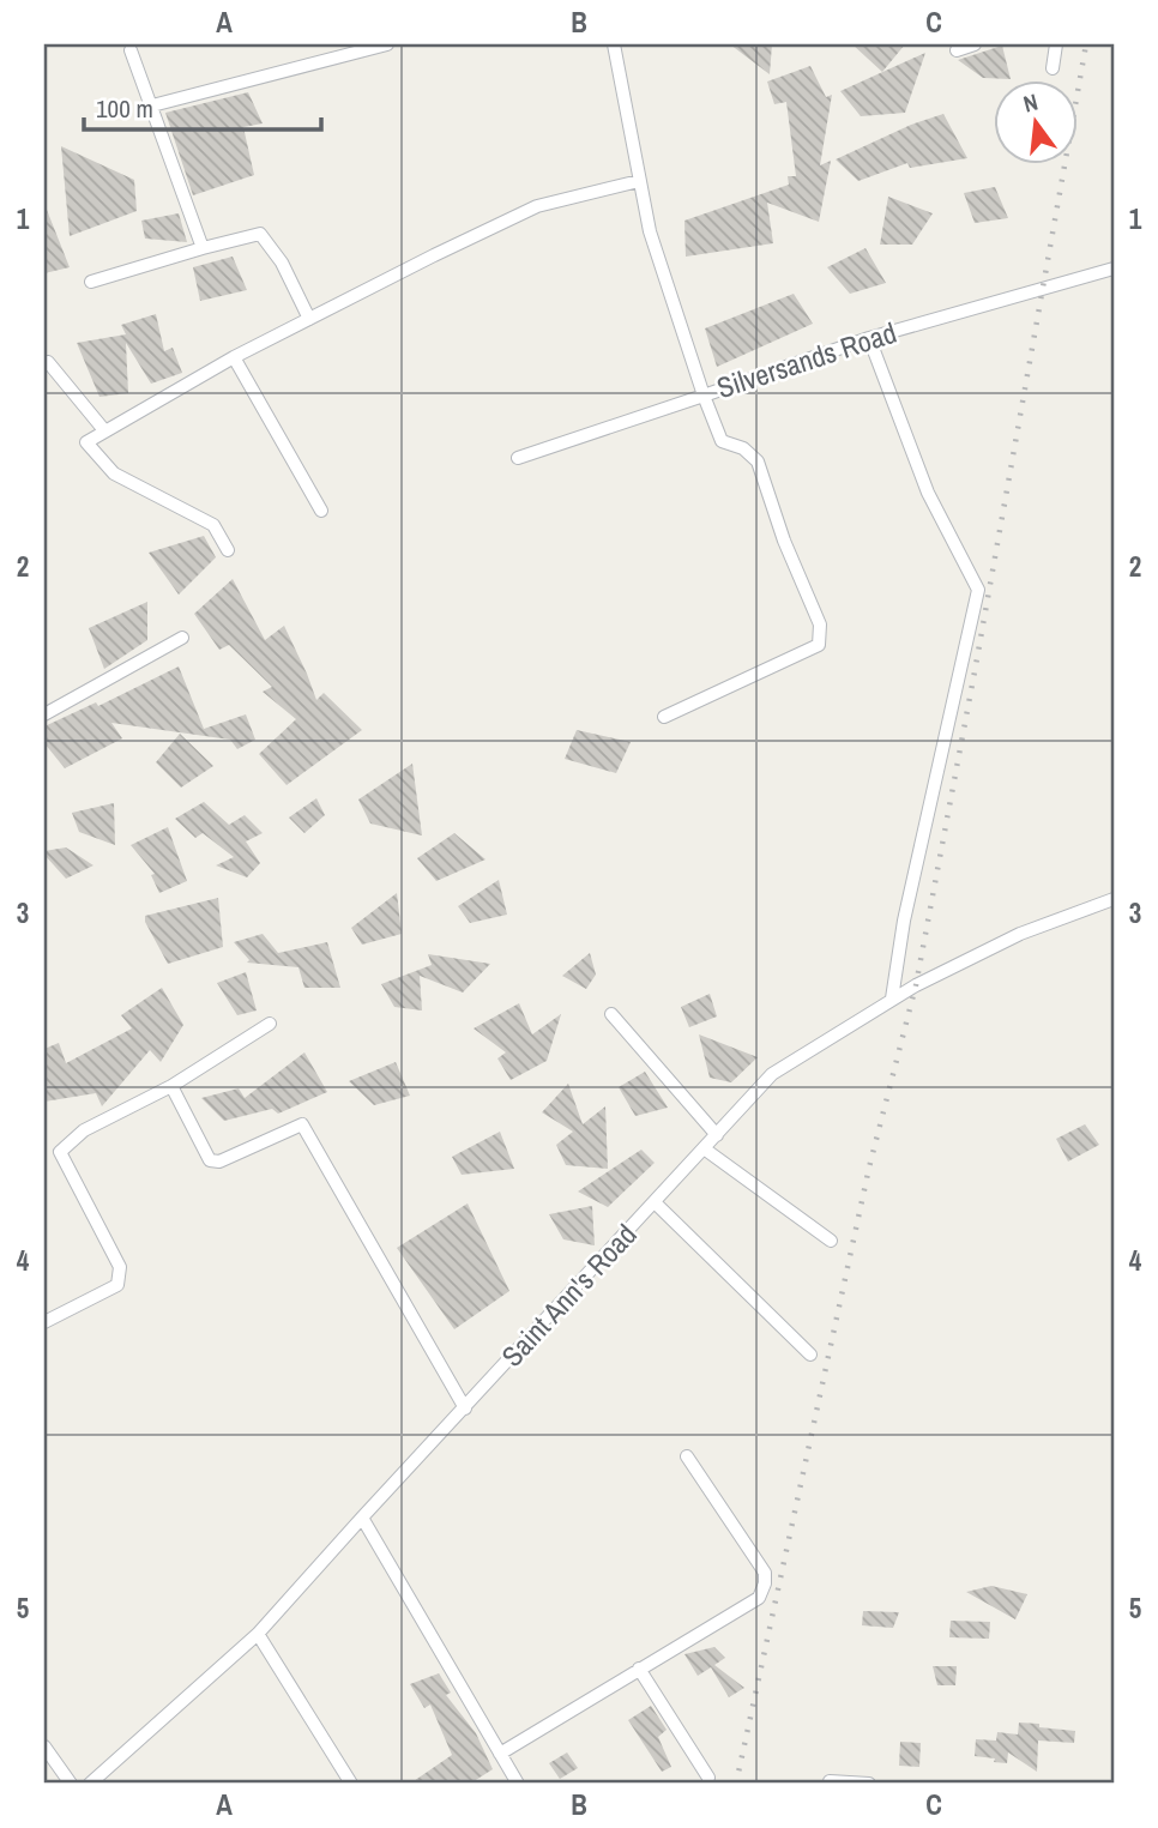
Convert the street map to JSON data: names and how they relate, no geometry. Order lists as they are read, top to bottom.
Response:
{
  "streets": {
    "street": ["Silversands Road", "Saint Ann's Road"]
  },
  "scale_bar": "100 m",
  "north": "top",
  "grid": {
    "columns": ["A", "B", "C"],
    "rows": [
      "1",
      "2",
      "3",
      "4",
      "5"
    ]
  }
}
